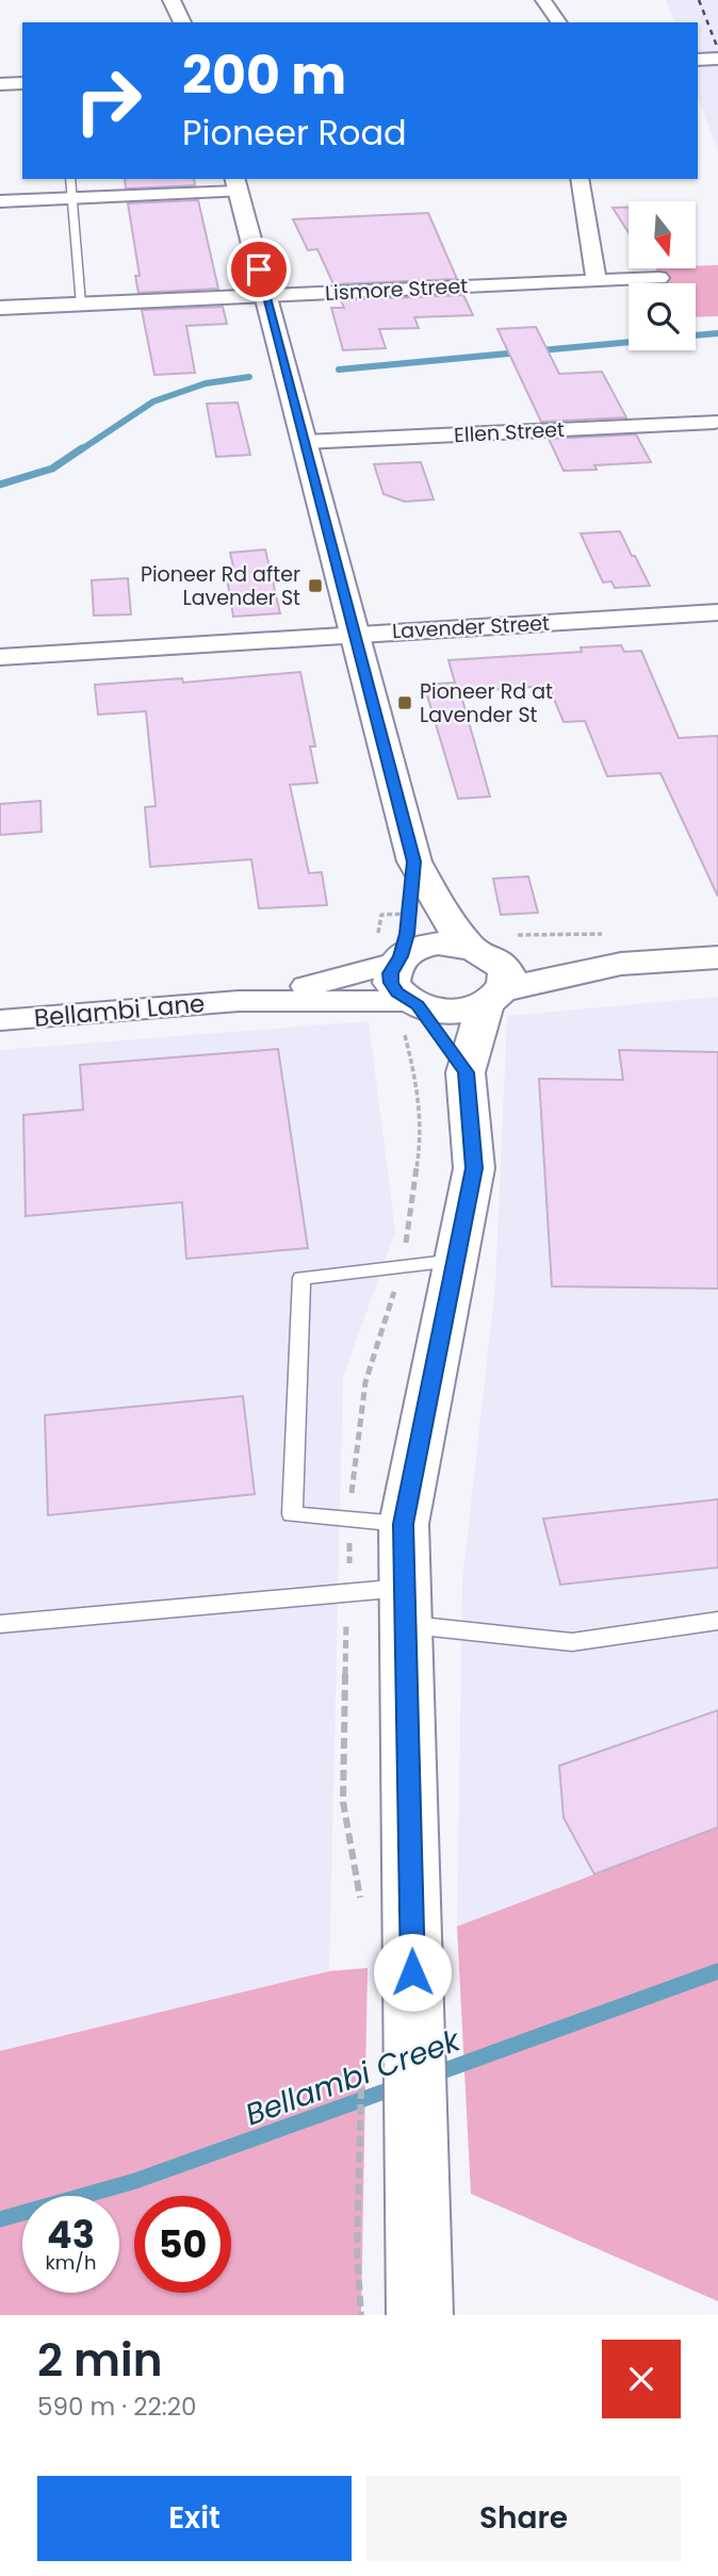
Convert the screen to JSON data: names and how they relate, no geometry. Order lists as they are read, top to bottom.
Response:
{
  "streets": {
    "street": [
      "Lismore Street",
      "Ellen Street",
      "Lavender Street",
      "Bellambi Lane"
    ]
  },
  "water": ["Bellambi Creek"],
  "places": {
    "transit": ["Pioneer Rd after Lavender St", "Pioneer Rd at Lavender St"]
  },
  "north": "bottom",
  "page": {
    "turn": ["200 m", "Pioneer Road"],
    "speed": "43 km/h",
    "limit": "50",
    "heading": ["2 min", "590 m · 22:20"],
    "buttons": ["Exit", "Share"]
  }
}
